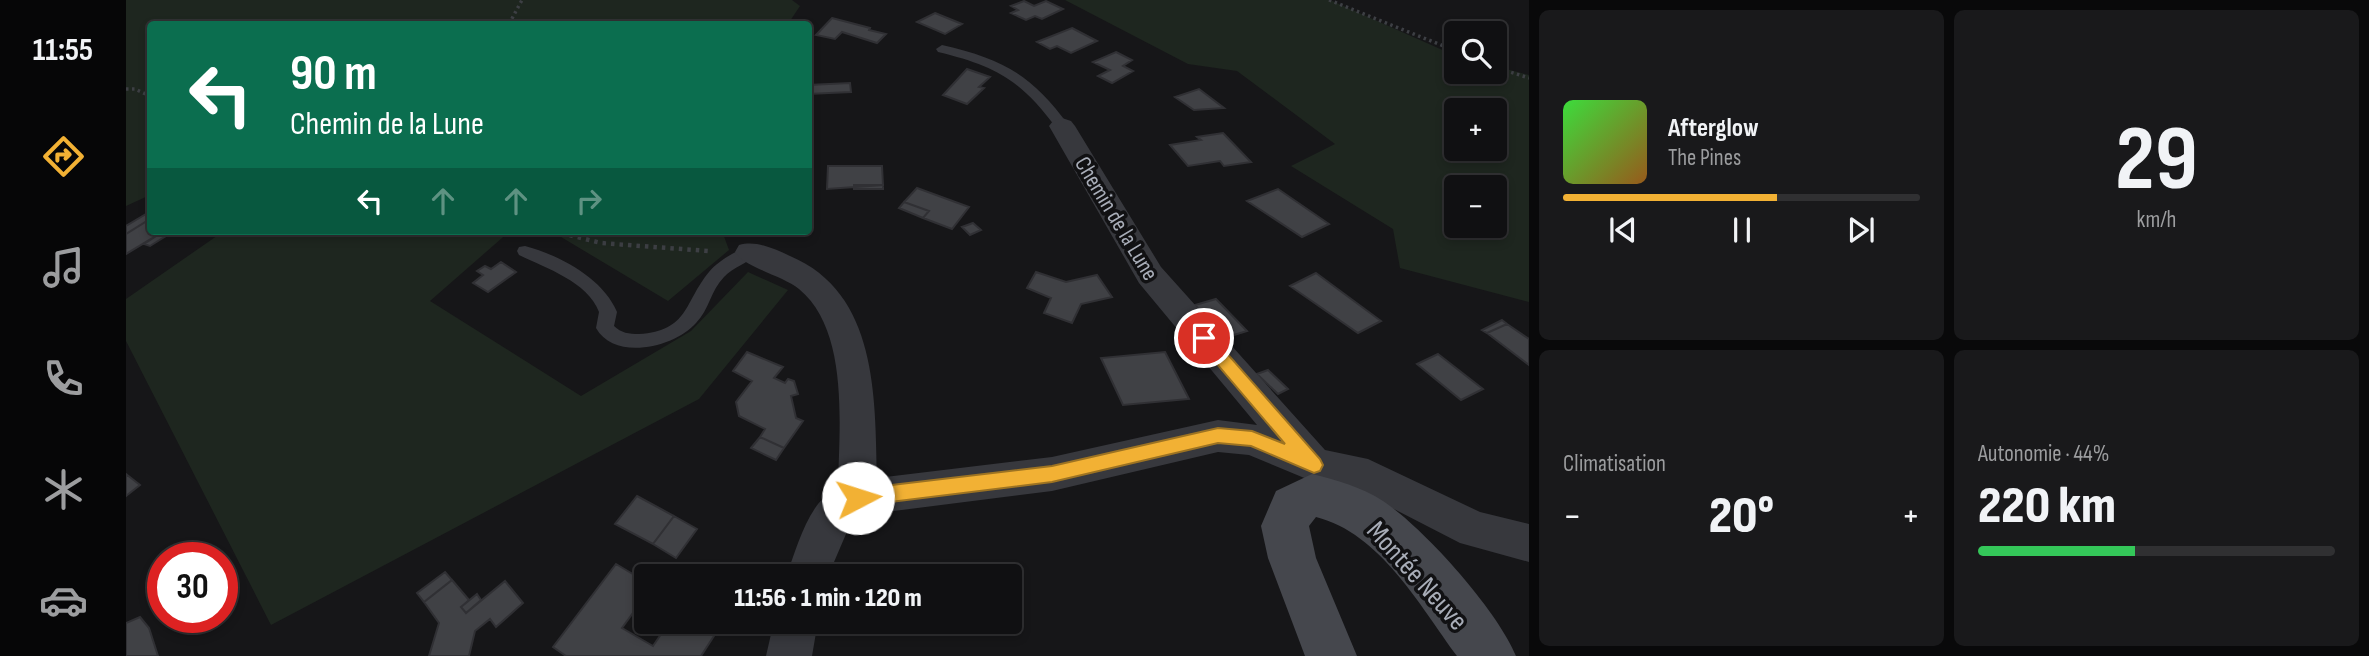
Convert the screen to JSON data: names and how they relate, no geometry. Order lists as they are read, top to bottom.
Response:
{
  "streets": {
    "street": ["Chemin de la Lune", "Montée Neuve"]
  },
  "crossings": [
    ["Chemin de la Lune", "Montée Neuve"]
  ],
  "page": {
    "tabs": "11:55",
    "tile": [
      ["29", "km/h"],
      "Climatisation",
      ["Autonomie · 44%", "220 km"]
    ],
    "map_buttons": ["+", "−"],
    "turn": ["90 m", "Chemin de la Lune"],
    "song": ["Afterglow", "The Pines"],
    "heat": ["−", "20°", "+"],
    "limit": "30",
    "trip": "11:56 · 1 min · 120 m"
  }
}
